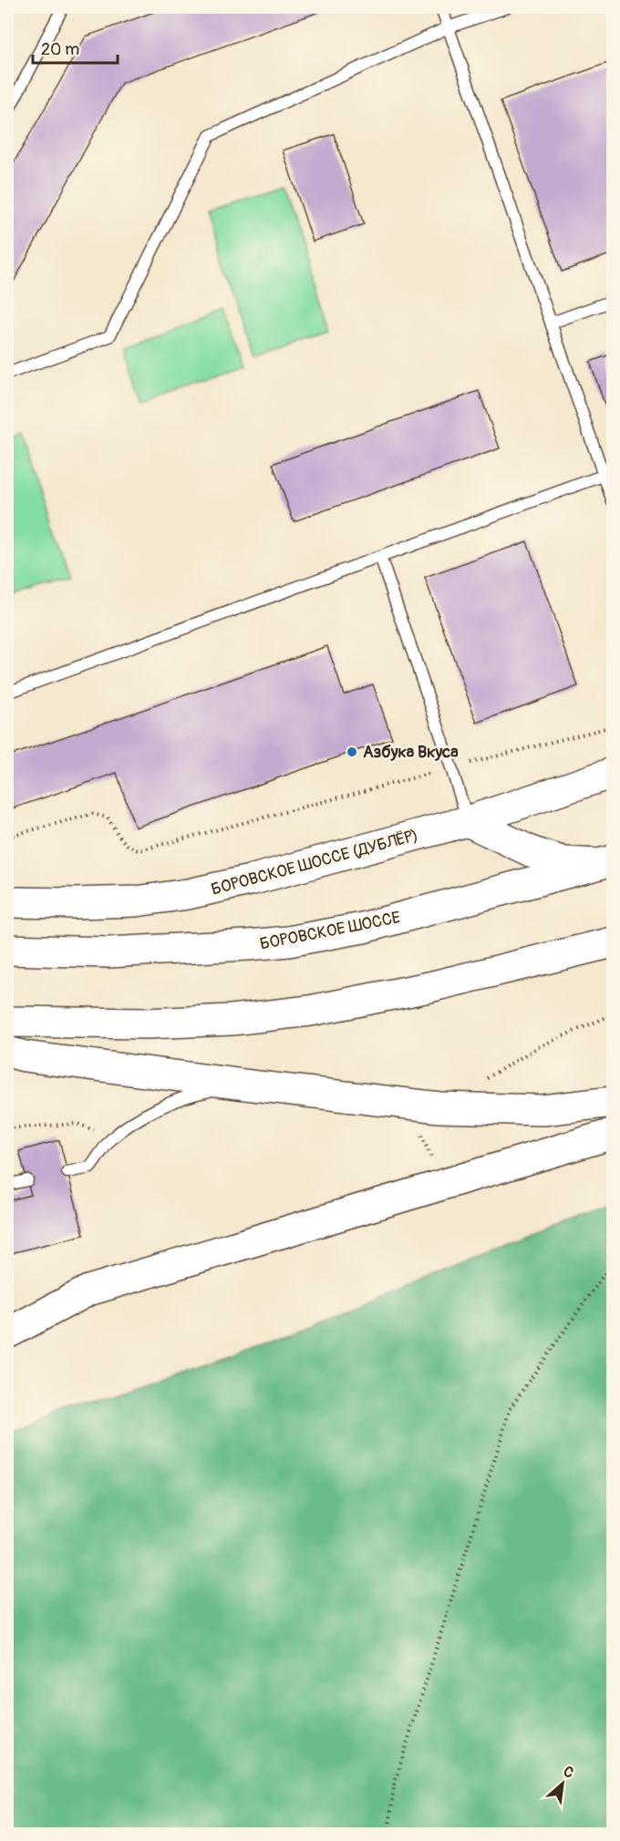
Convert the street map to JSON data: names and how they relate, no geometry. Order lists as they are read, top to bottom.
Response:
{
  "streets": {
    "main road": ["БОРОВСКОЕ ШОССЕ (ДУБЛЁР)", "БОРОВСКОЕ ШОССЕ"]
  },
  "places": ["Азбука Вкуса"],
  "scale_bar": "20 m",
  "north": "top right"
}
